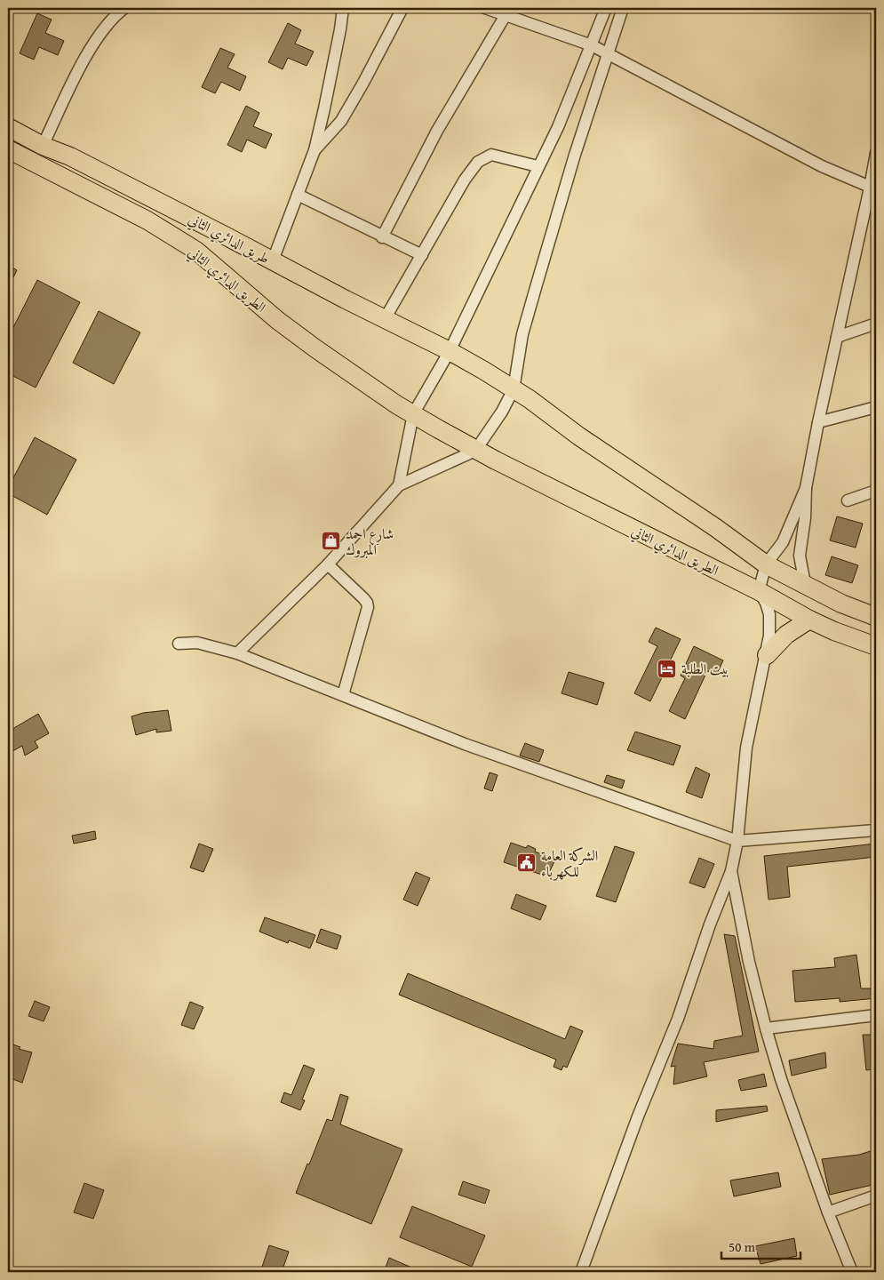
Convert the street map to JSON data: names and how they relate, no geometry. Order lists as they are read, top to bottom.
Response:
{
  "streets": {
    "main road": ["طريق الدائري الثاني", "الطريق الدائري الثاني"]
  },
  "places": {
    "shop": ["شارع احمد المبروك"],
    "hotel": ["بيت الطلبة"],
    "public building": ["الشركة العامة للكهرباء"]
  },
  "scale_bar": "50 m"
}
